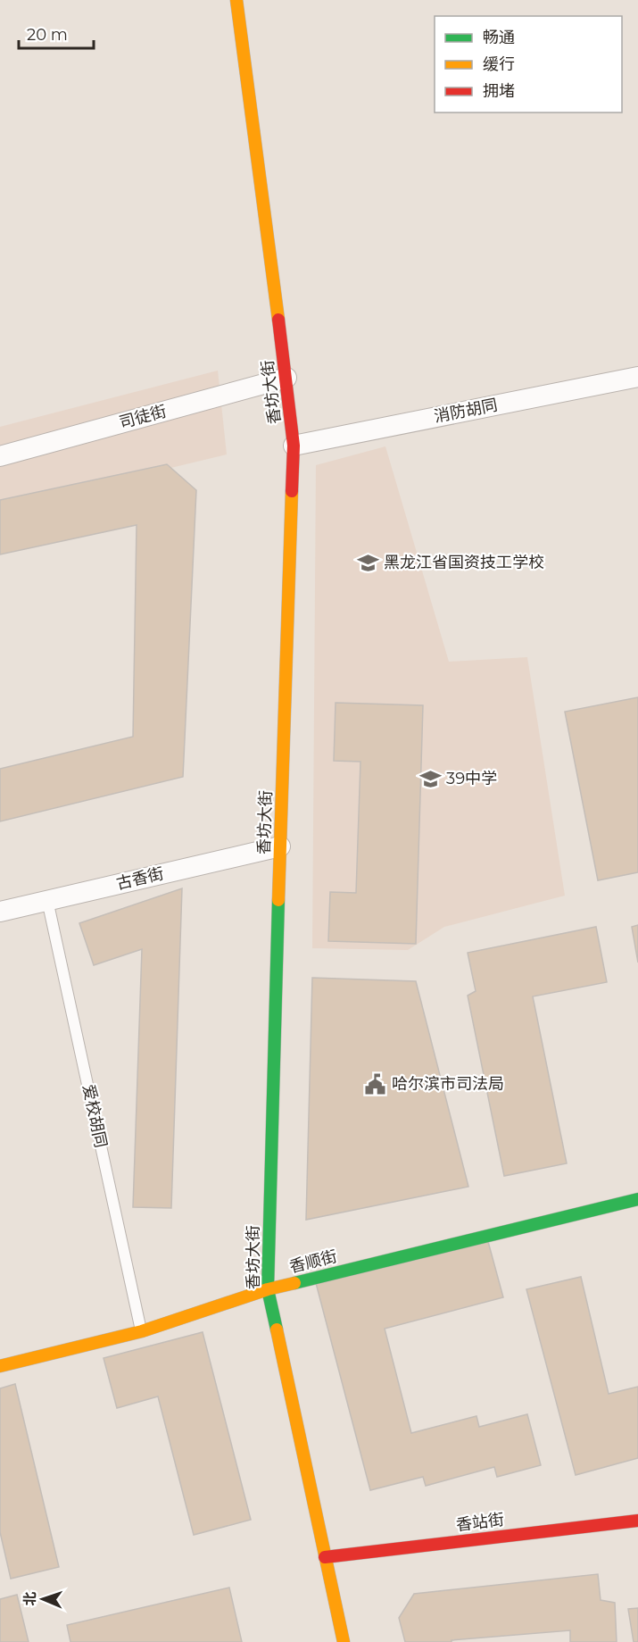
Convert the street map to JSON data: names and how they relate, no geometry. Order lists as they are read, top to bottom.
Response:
{
  "streets": {
    "main road": ["香坊大街", "香顺街", "香站街"],
    "street": ["消防胡同", "司徒街", "古香街"],
    "lane": ["爱校胡同"]
  },
  "crossings": [
    ["香坊大街", "消防胡同"],
    ["香坊大街", "司徒街"],
    ["香坊大街", "古香街"],
    ["香坊大街", "香顺街"],
    ["香坊大街", "香站街"],
    ["古香街", "爱校胡同"],
    ["爱校胡同", "香顺街"]
  ],
  "places": {
    "school or university": ["黑龙江省国资技工学校", "39中学"],
    "public building": ["哈尔滨市司法局"]
  },
  "legend": ["畅通", "缓行", "拥堵"],
  "scale_bar": "20 m",
  "north": "left"
}
